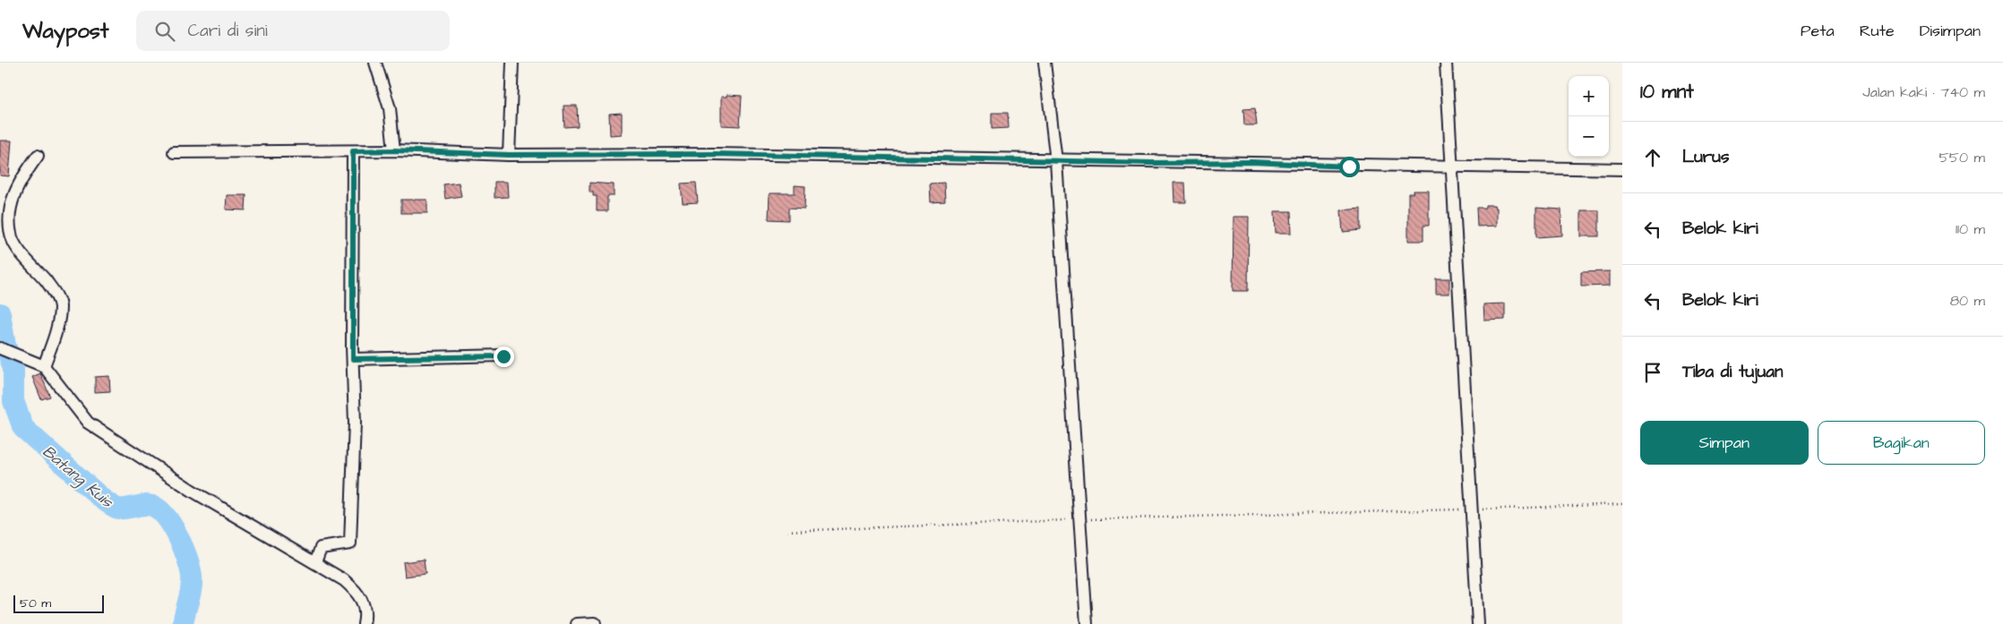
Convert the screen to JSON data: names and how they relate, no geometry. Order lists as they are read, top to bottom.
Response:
{
  "water": ["Batang Kuis"],
  "scale_bar": "50 m",
  "page": {
    "header": "Waypost",
    "search": "Cari di sini",
    "nav": ["Peta", "Rute", "Disimpan"],
    "heading": ["10 mnt", "Jalan kaki · 740 m"],
    "map_buttons": ["+", "−"],
    "list": [
      ["Lurus", "550 m"],
      ["Belok kiri", "110 m"],
      ["Belok kiri", "80 m"],
      "Tiba di tujuan"
    ],
    "buttons": ["Simpan", "Bagikan"],
    "scale": "50 m"
  }
}
